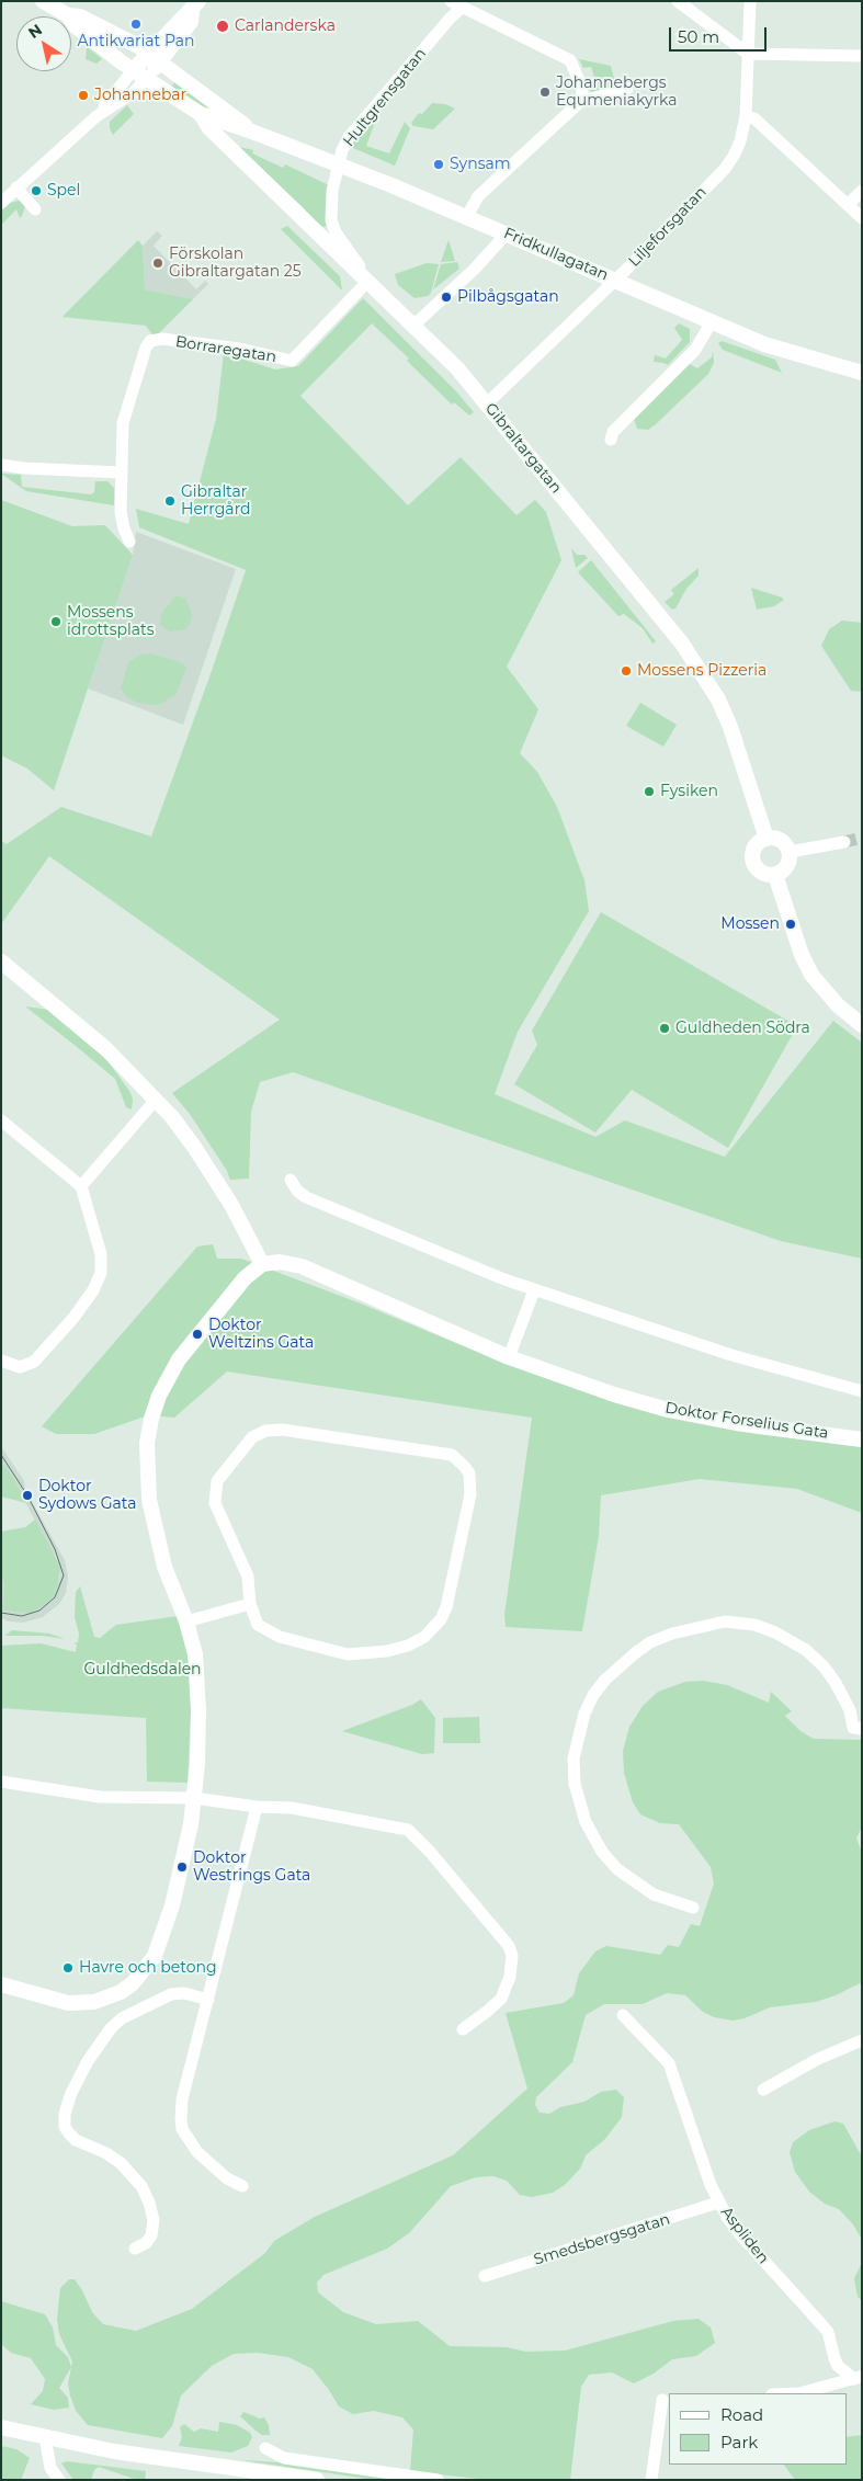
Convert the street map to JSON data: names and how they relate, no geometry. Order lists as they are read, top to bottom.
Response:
{
  "streets": {
    "street": [
      "Hultgrensgatan",
      "Liljeforsgatan",
      "Fridkullagatan",
      "Borraregatan",
      "Gibraltargatan",
      "Doktor Forselius Gata",
      "Aspliden",
      "Smedsbergsgatan"
    ]
  },
  "crossings": [
    ["Hultgrensgatan", "Fridkullagatan"],
    ["Hultgrensgatan", "Borraregatan"],
    ["Hultgrensgatan", "Gibraltargatan"],
    ["Liljeforsgatan", "Fridkullagatan"],
    ["Liljeforsgatan", "Gibraltargatan"],
    ["Fridkullagatan", "Gibraltargatan"],
    ["Borraregatan", "Gibraltargatan"],
    ["Aspliden", "Smedsbergsgatan"]
  ],
  "parks": ["Guldhedsdalen"],
  "places": [
    "Antikvariat Pan",
    "Carlanderska",
    "Johannebergs Equmeniakyrka",
    "Johannebar",
    "Synsam",
    "Spel",
    "Förskolan Gibraltargatan 25",
    "Pilbågsgatan",
    "Gibraltar Herrgård",
    "Mossens idrottsplats",
    "Mossens Pizzeria",
    "Fysiken",
    "Mossen",
    "Guldheden Södra",
    "Doktor Weltzins Gata",
    "Doktor Sydows Gata",
    "Doktor Westrings Gata",
    "Havre och betong"
  ],
  "legend": ["Road", "Park"],
  "scale_bar": "50 m",
  "north": "top left"
}
